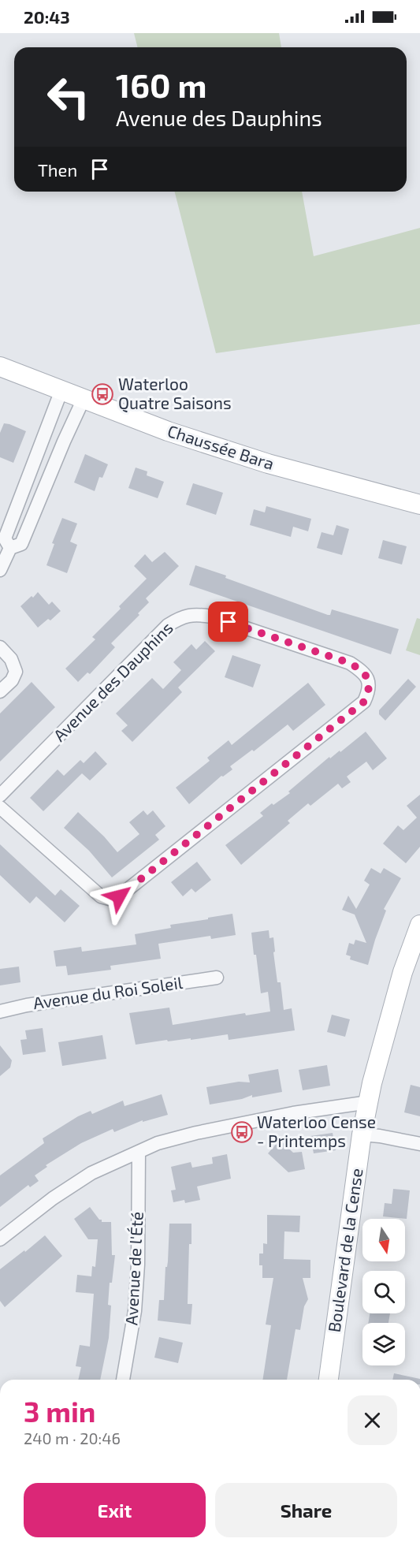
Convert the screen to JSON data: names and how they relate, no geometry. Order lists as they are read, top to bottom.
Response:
{
  "streets": {
    "main road": ["Chaussée Bara", "Boulevard de la Cense"],
    "street": ["Avenue des Dauphins", "Avenue du Roi Soleil", "Avenue de l'Été"]
  },
  "places": {
    "bus stop": ["Waterloo Quatre Saisons", "Waterloo Cense - Printemps"]
  },
  "north": "bottom",
  "page": {
    "status": "20:43",
    "turn": ["160 m", "Avenue des Dauphins"],
    "then": "Then",
    "heading": ["3 min", "240 m · 20:46"],
    "buttons": ["Exit", "Share"]
  }
}
